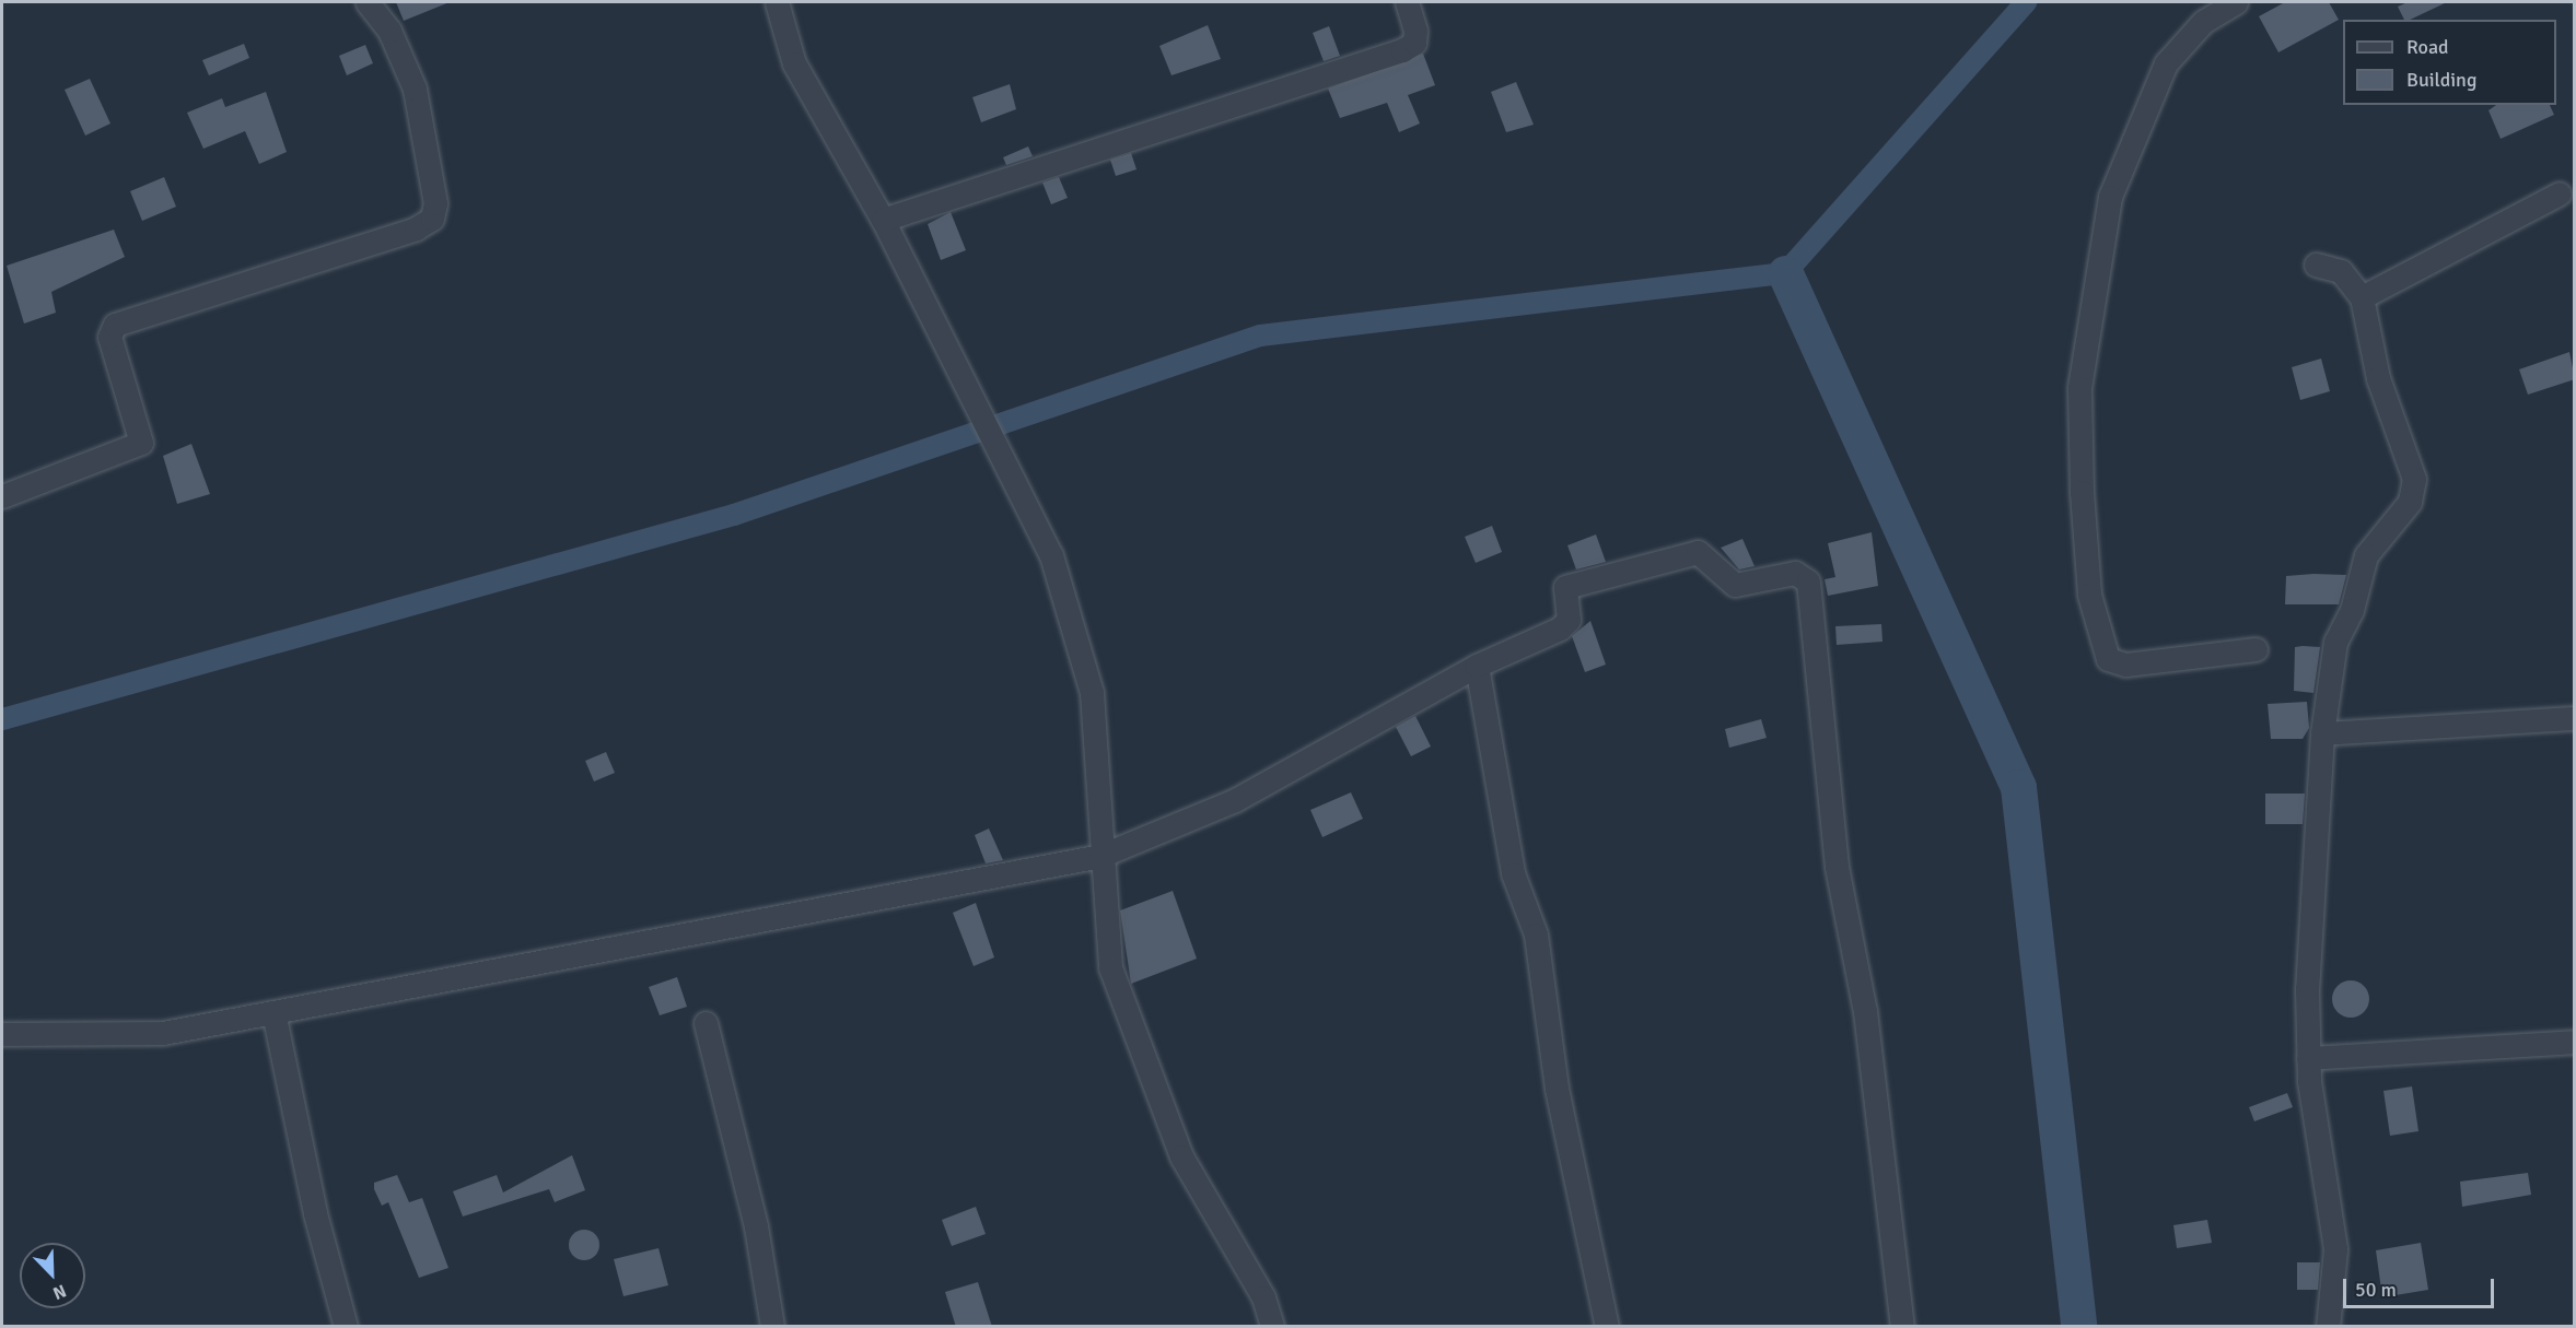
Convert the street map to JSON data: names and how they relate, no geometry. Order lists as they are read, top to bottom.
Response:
{
  "legend": ["Road", "Building"],
  "scale_bar": "50 m",
  "north": "bottom right"
}
